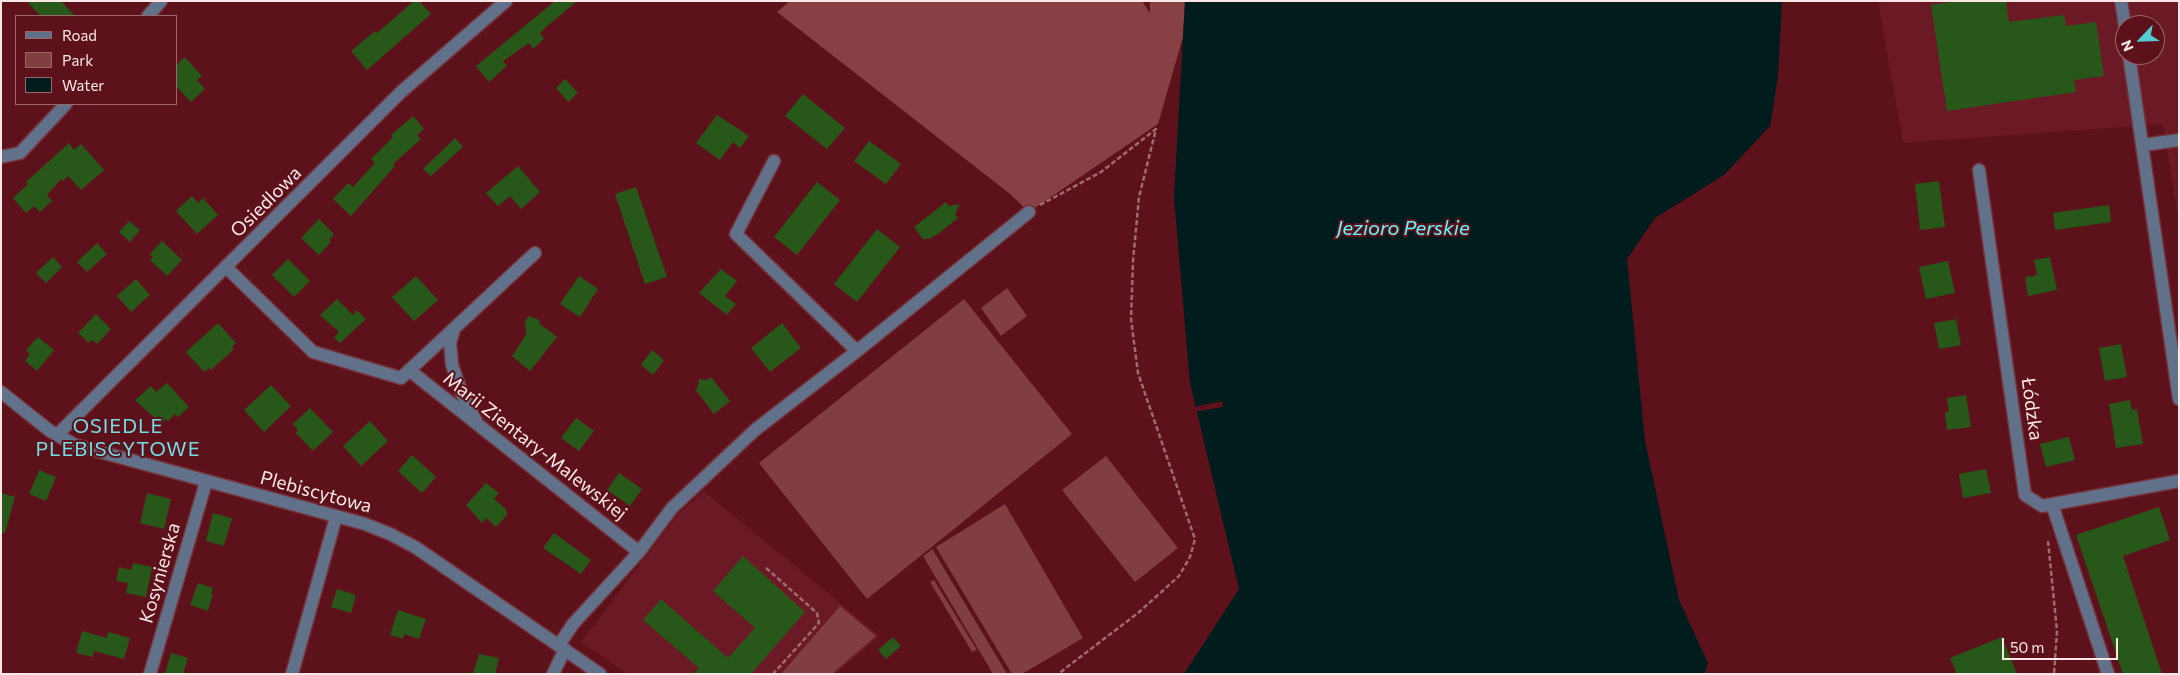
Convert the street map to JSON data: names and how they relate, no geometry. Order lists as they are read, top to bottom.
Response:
{
  "streets": {
    "street": [
      "Osiedlowa",
      "Łódzka",
      "Marii Zientary-Malewskiej",
      "Plebiscytowa",
      "Kosynierska"
    ]
  },
  "crossings": [
    ["Osiedlowa", "Plebiscytowa"],
    ["Plebiscytowa", "Kosynierska"]
  ],
  "districts": ["OSIEDLE PLEBISCYTOWE"],
  "water": ["Jezioro Perskie"],
  "legend": ["Road", "Park", "Water"],
  "scale_bar": "50 m",
  "north": "bottom left"
}
